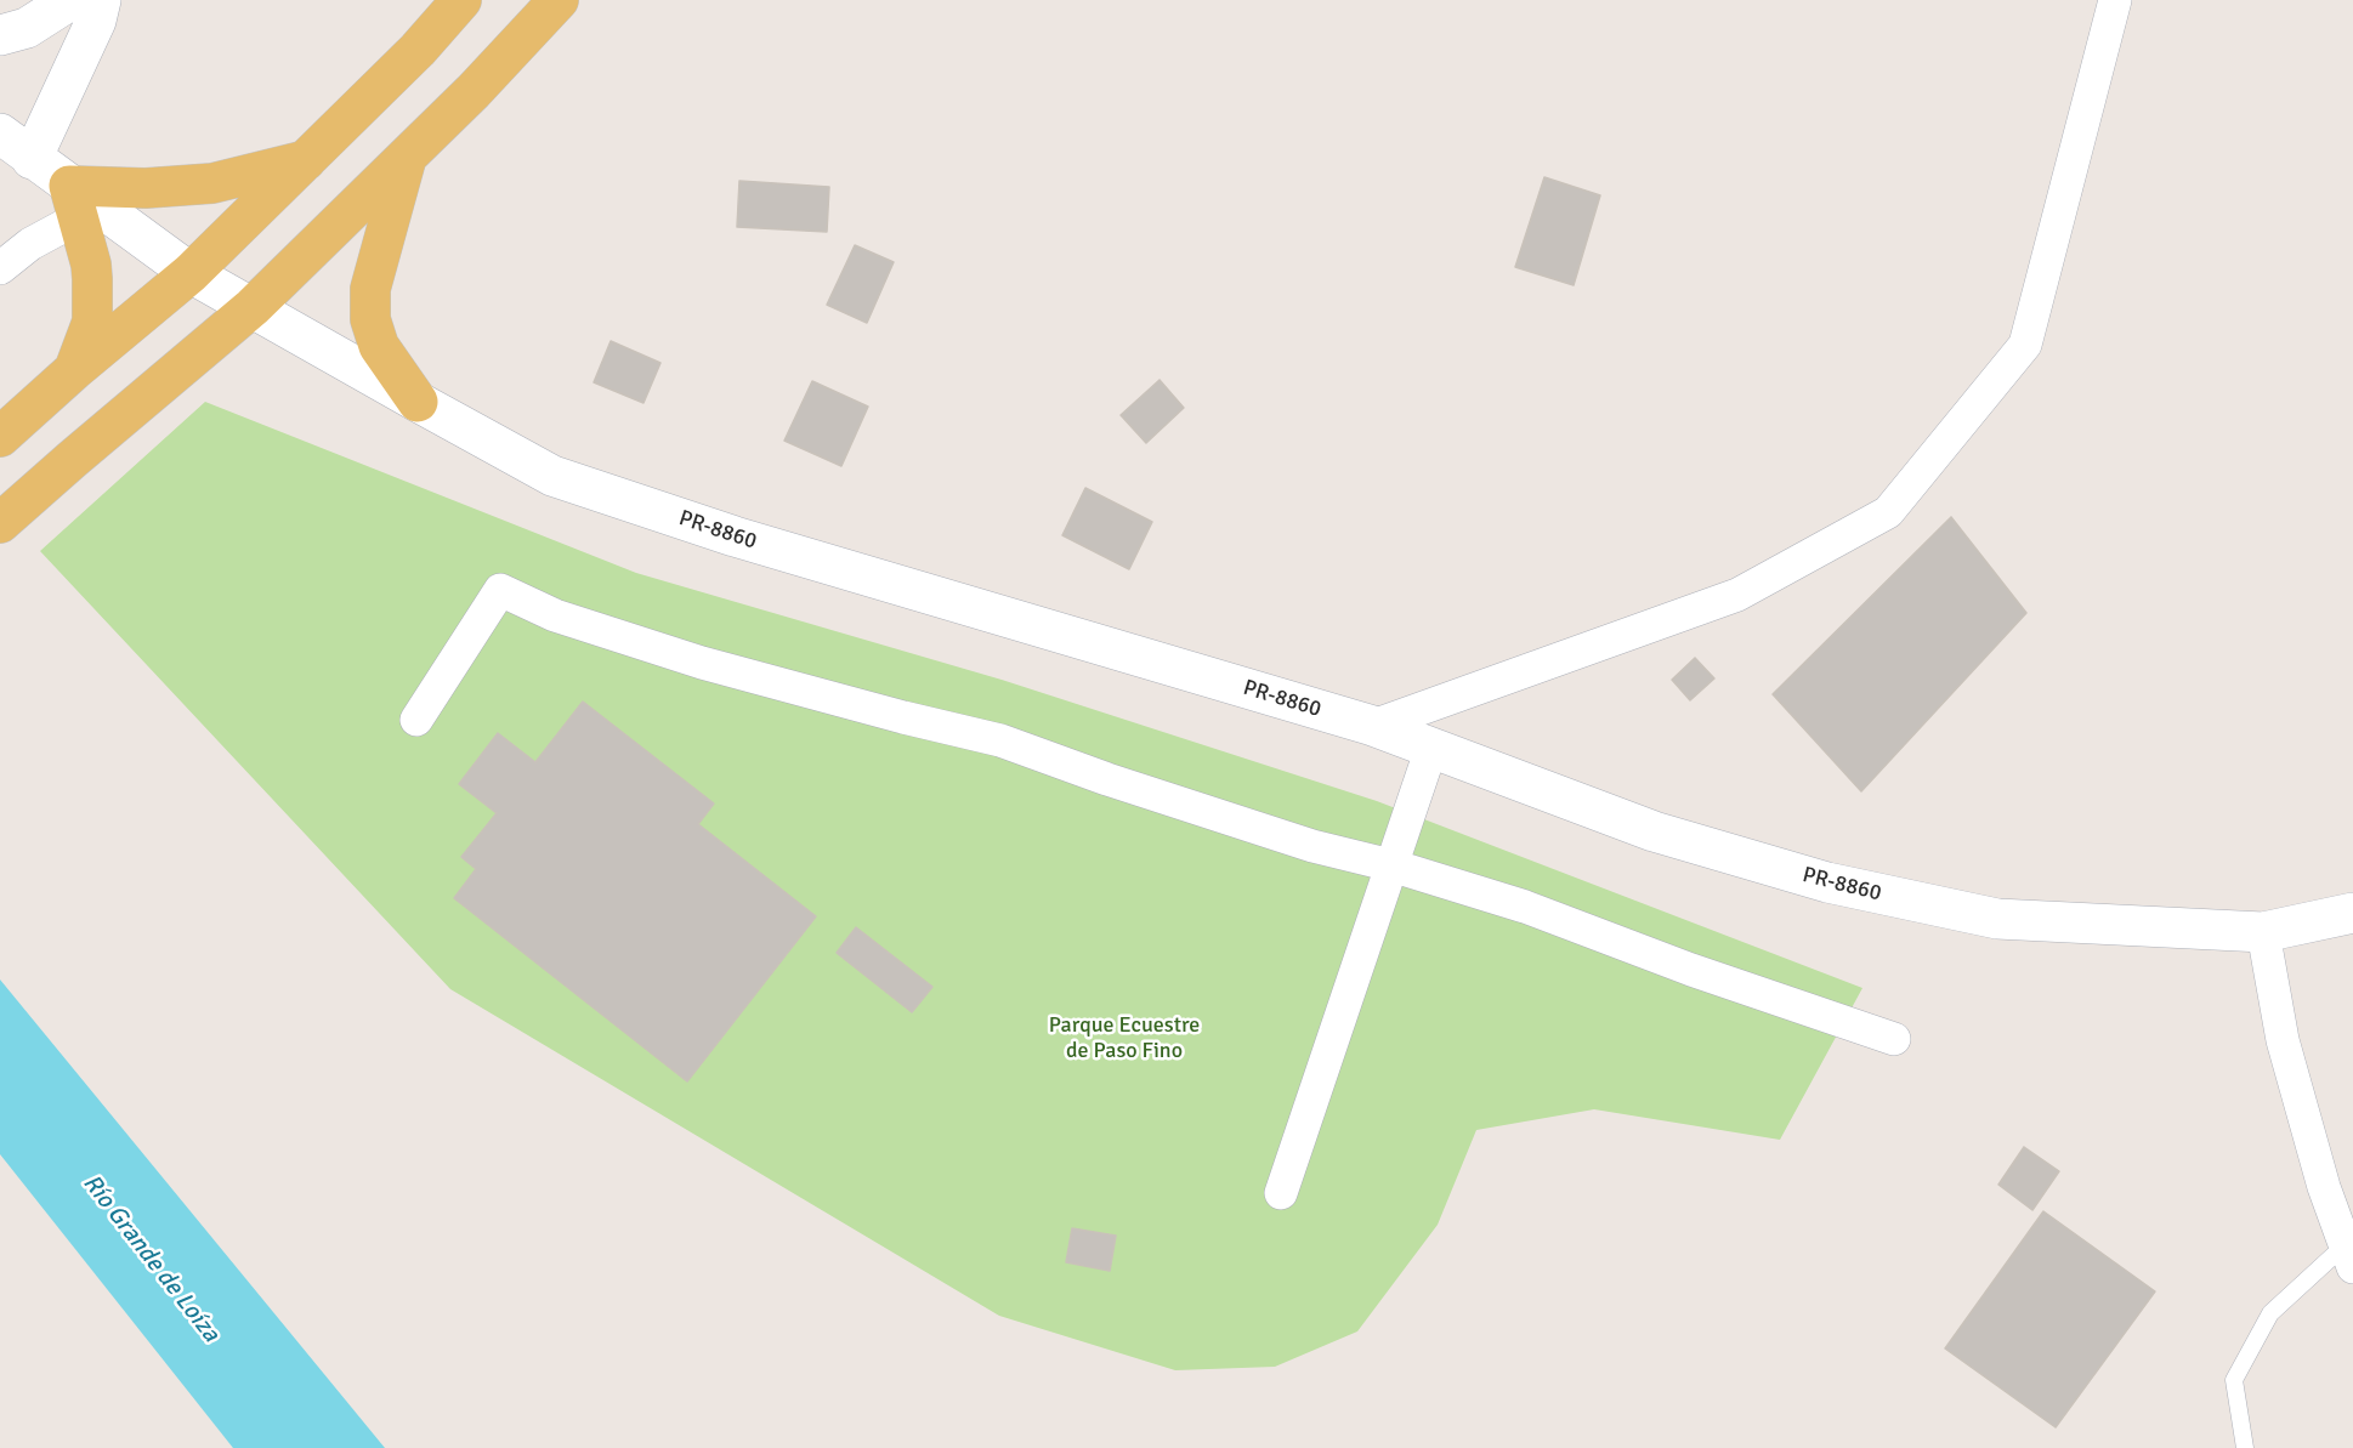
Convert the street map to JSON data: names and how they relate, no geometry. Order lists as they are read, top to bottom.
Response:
{
  "streets": {
    "street": ["PR-8860"]
  },
  "water": ["Río Grande de Loíza"],
  "parks": ["Parque Ecuestre de Paso Fino"]
}
